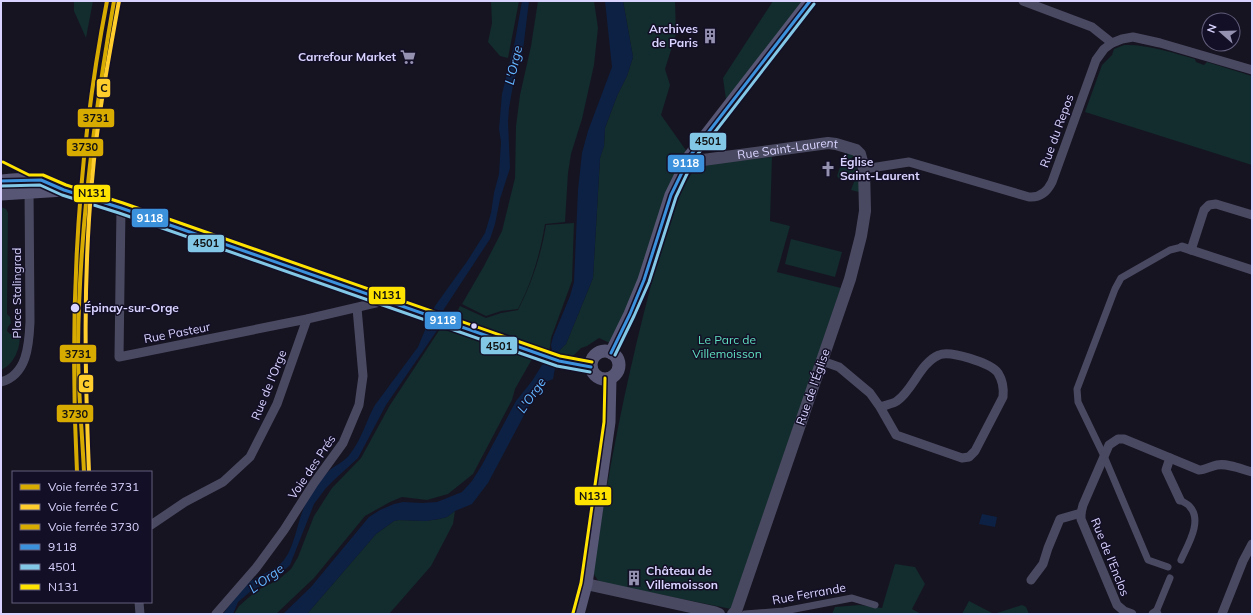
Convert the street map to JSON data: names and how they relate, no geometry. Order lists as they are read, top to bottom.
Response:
{
  "streets": {
    "street": [
      "Rue du Repos",
      "Rue Saint-Laurent",
      "Place Stalingrad",
      "Rue Pasteur",
      "Rue de l'Orge",
      "Rue de l'Église",
      "Voie des Prés",
      "Rue de l'Enclos",
      "Rue Ferrande"
    ]
  },
  "crossings": [
    ["Rue du Repos", "Rue de l'Église"],
    ["Rue Saint-Laurent", "Rue de l'Église"],
    ["Rue Pasteur", "Rue de l'Orge"],
    ["Rue Pasteur", "Voie des Prés"]
  ],
  "water": ["L'Orge"],
  "parks": ["Le Parc de Villemoisson"],
  "places": {
    "building": ["Archives de Paris", "Château de Villemoisson"],
    "supermarket": ["Carrefour Market"],
    "church": ["Église Saint-Laurent"],
    "other": ["Épinay-sur-Orge"]
  },
  "lines": [
    "rail line 3731",
    "rail line C",
    "rail line 3730",
    "transit line 9118",
    "transit line 4501",
    "transit line N131"
  ],
  "legend": [
    "Voie ferrée 3731",
    "Voie ferrée C",
    "Voie ferrée 3730",
    "9118",
    "4501",
    "N131"
  ],
  "north": "left"
}
